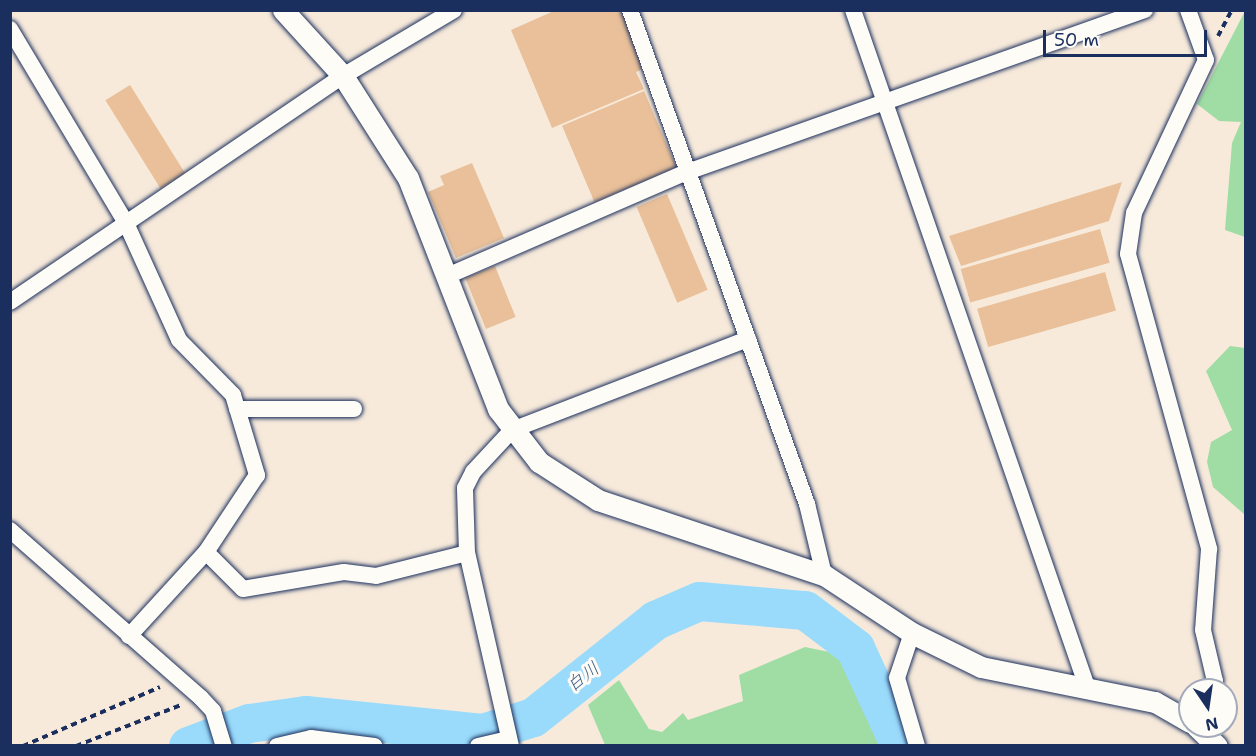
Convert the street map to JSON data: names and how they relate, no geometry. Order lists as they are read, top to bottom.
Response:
{
  "water": ["白川"],
  "scale_bar": "50 m",
  "north": "bottom"
}
